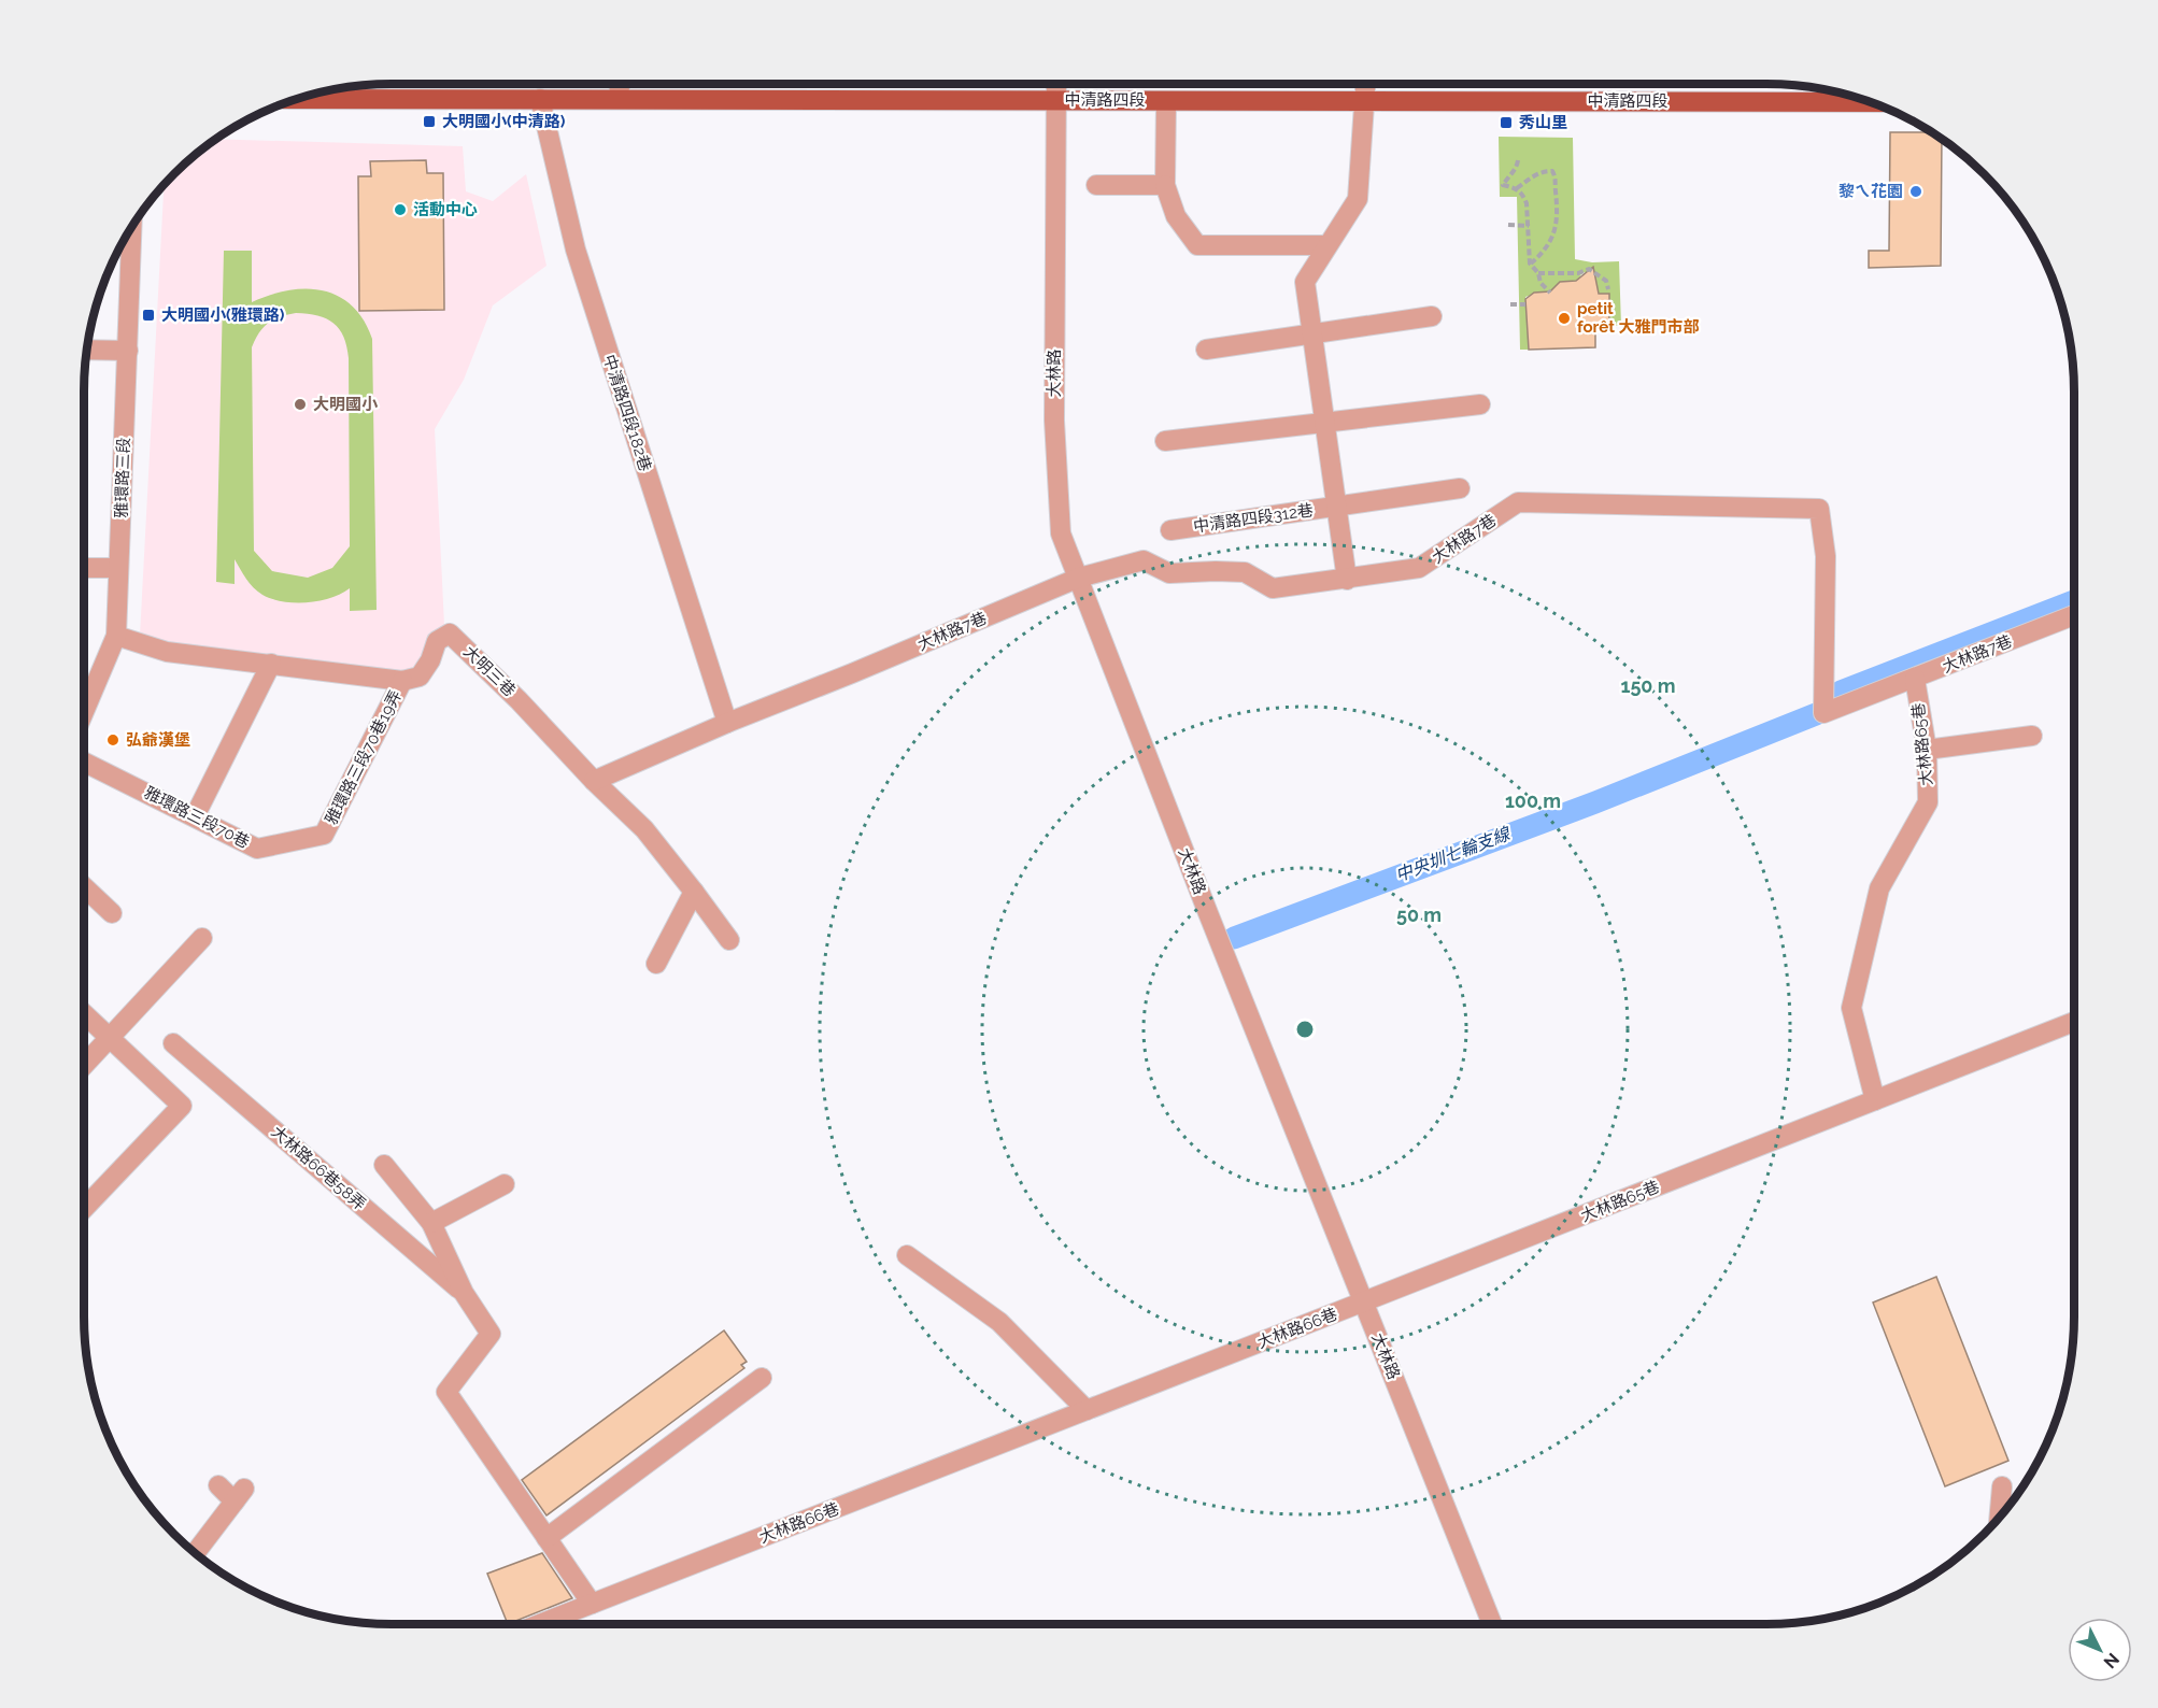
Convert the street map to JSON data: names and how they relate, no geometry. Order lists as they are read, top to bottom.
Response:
{
  "streets": {
    "main road": ["中清路四段"],
    "street": [
      "大林路",
      "中清路四段182巷",
      "雅環路三段",
      "中清路四段312巷",
      "大林路7巷",
      "大明三巷",
      "大林路65巷",
      "雅環路三段70巷19弄",
      "雅環路三段70巷",
      "大林路66巷58弄",
      "大林路66巷"
    ]
  },
  "crossings": [
    ["中清路四段", "大林路"],
    ["中清路四段", "中清路四段182巷"],
    ["中清路四段", "中清路四段312巷"],
    ["大林路", "大林路7巷"],
    ["大林路", "大林路65巷"],
    ["大林路", "大林路66巷"],
    ["中清路四段182巷", "大林路7巷"],
    ["中清路四段312巷", "大林路7巷"],
    ["大林路7巷", "大明三巷"],
    ["大林路7巷", "大林路65巷"],
    ["大明三巷", "雅環路三段70巷19弄"],
    ["大林路65巷", "大林路66巷"],
    ["雅環路三段70巷19弄", "雅環路三段70巷"],
    ["大林路66巷58弄", "大林路66巷"]
  ],
  "water": ["中央圳七輪支線"],
  "places": {
    "transit": ["大明國小(中清路)", "秀山里", "大明國小(雅環路)"],
    "other": [
      "黎ㄟ花園",
      "活動中心",
      "petit forêt 大雅門市部",
      "大明國小",
      "弘爺漢堡"
    ]
  },
  "north": "bottom right",
  "rings": ["150 m", "100 m", "50 m"]
}
